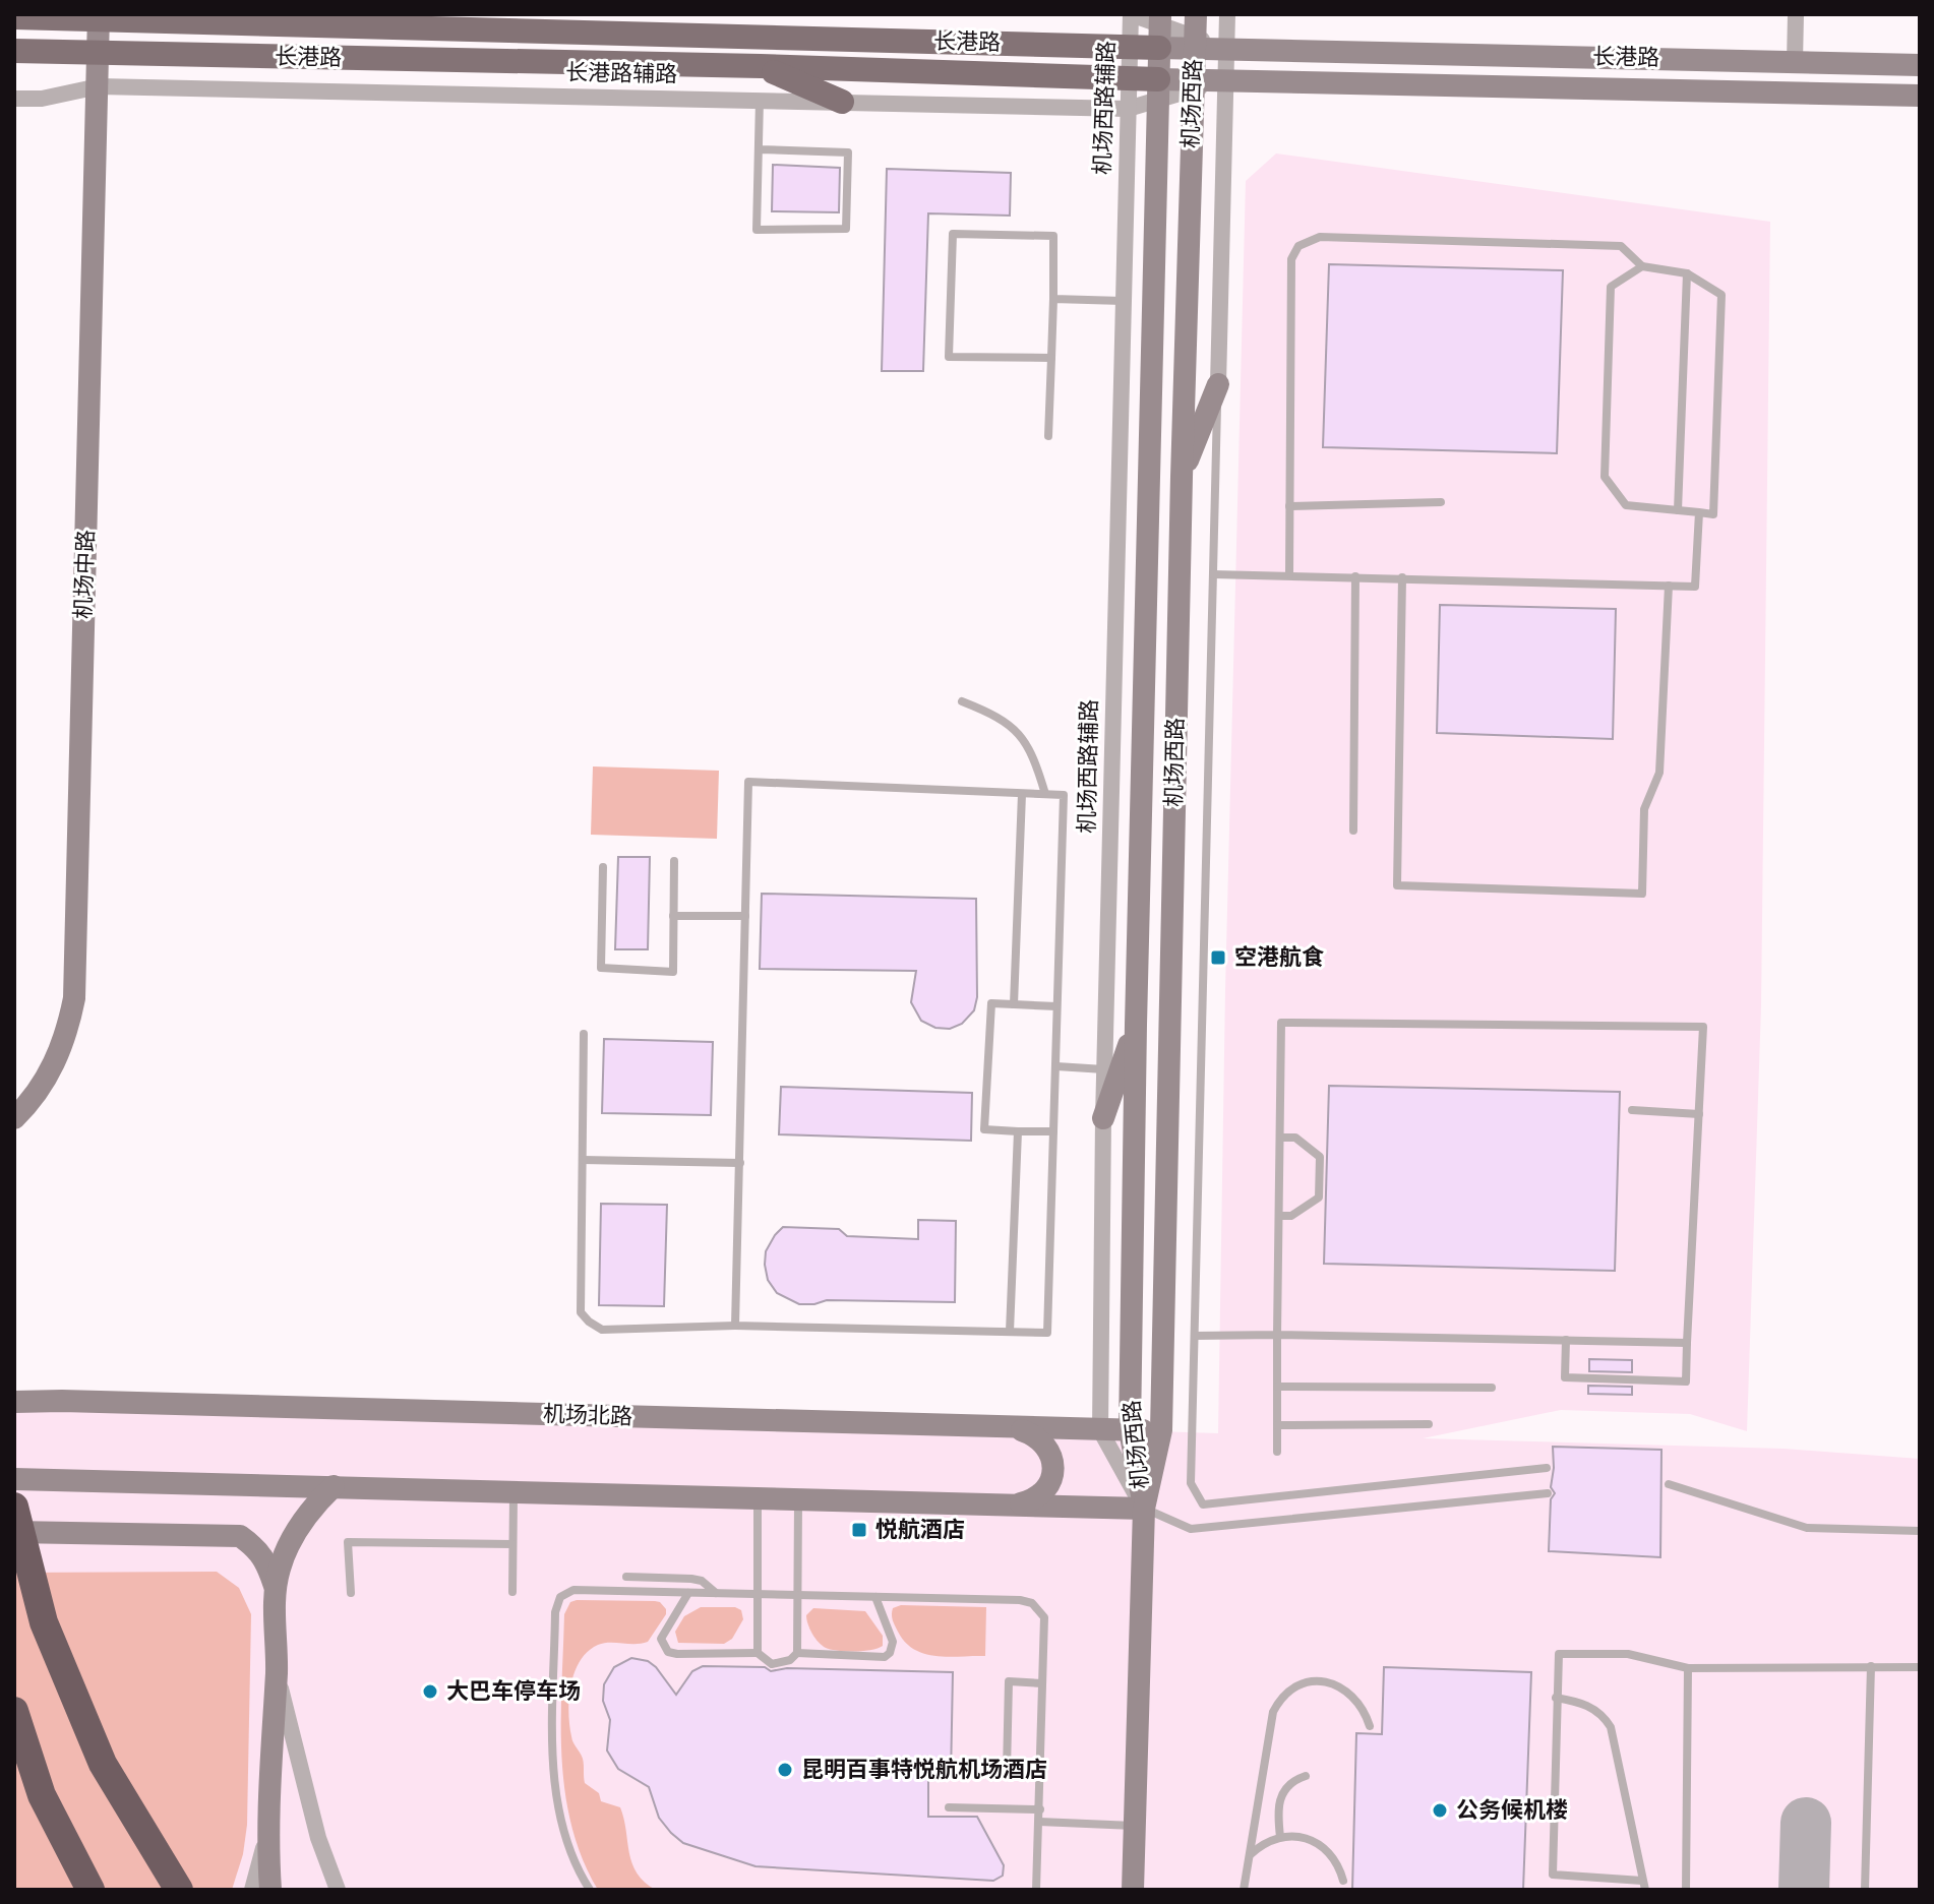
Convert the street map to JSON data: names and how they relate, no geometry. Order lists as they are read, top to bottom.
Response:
{
  "streets": {
    "main road": [
      "长港路",
      "机场西路",
      "机场中路",
      "机场北路"
    ],
    "street": ["长港路辅路", "机场西路辅路"]
  },
  "crossings": [
    ["长港路", "长港路辅路"],
    ["长港路", "机场西路"],
    ["长港路", "机场西路辅路"],
    ["长港路", "机场中路"],
    ["长港路辅路", "机场西路"],
    ["长港路辅路", "机场西路辅路"],
    ["长港路辅路", "机场中路"],
    ["机场西路", "机场西路辅路"],
    ["机场西路", "机场北路"],
    ["机场西路辅路", "机场北路"]
  ],
  "places": {
    "transit": ["空港航食", "悦航酒店"],
    "other": ["大巴车停车场", "昆明百事特悦航机场酒店", "公务候机楼"]
  }
}
